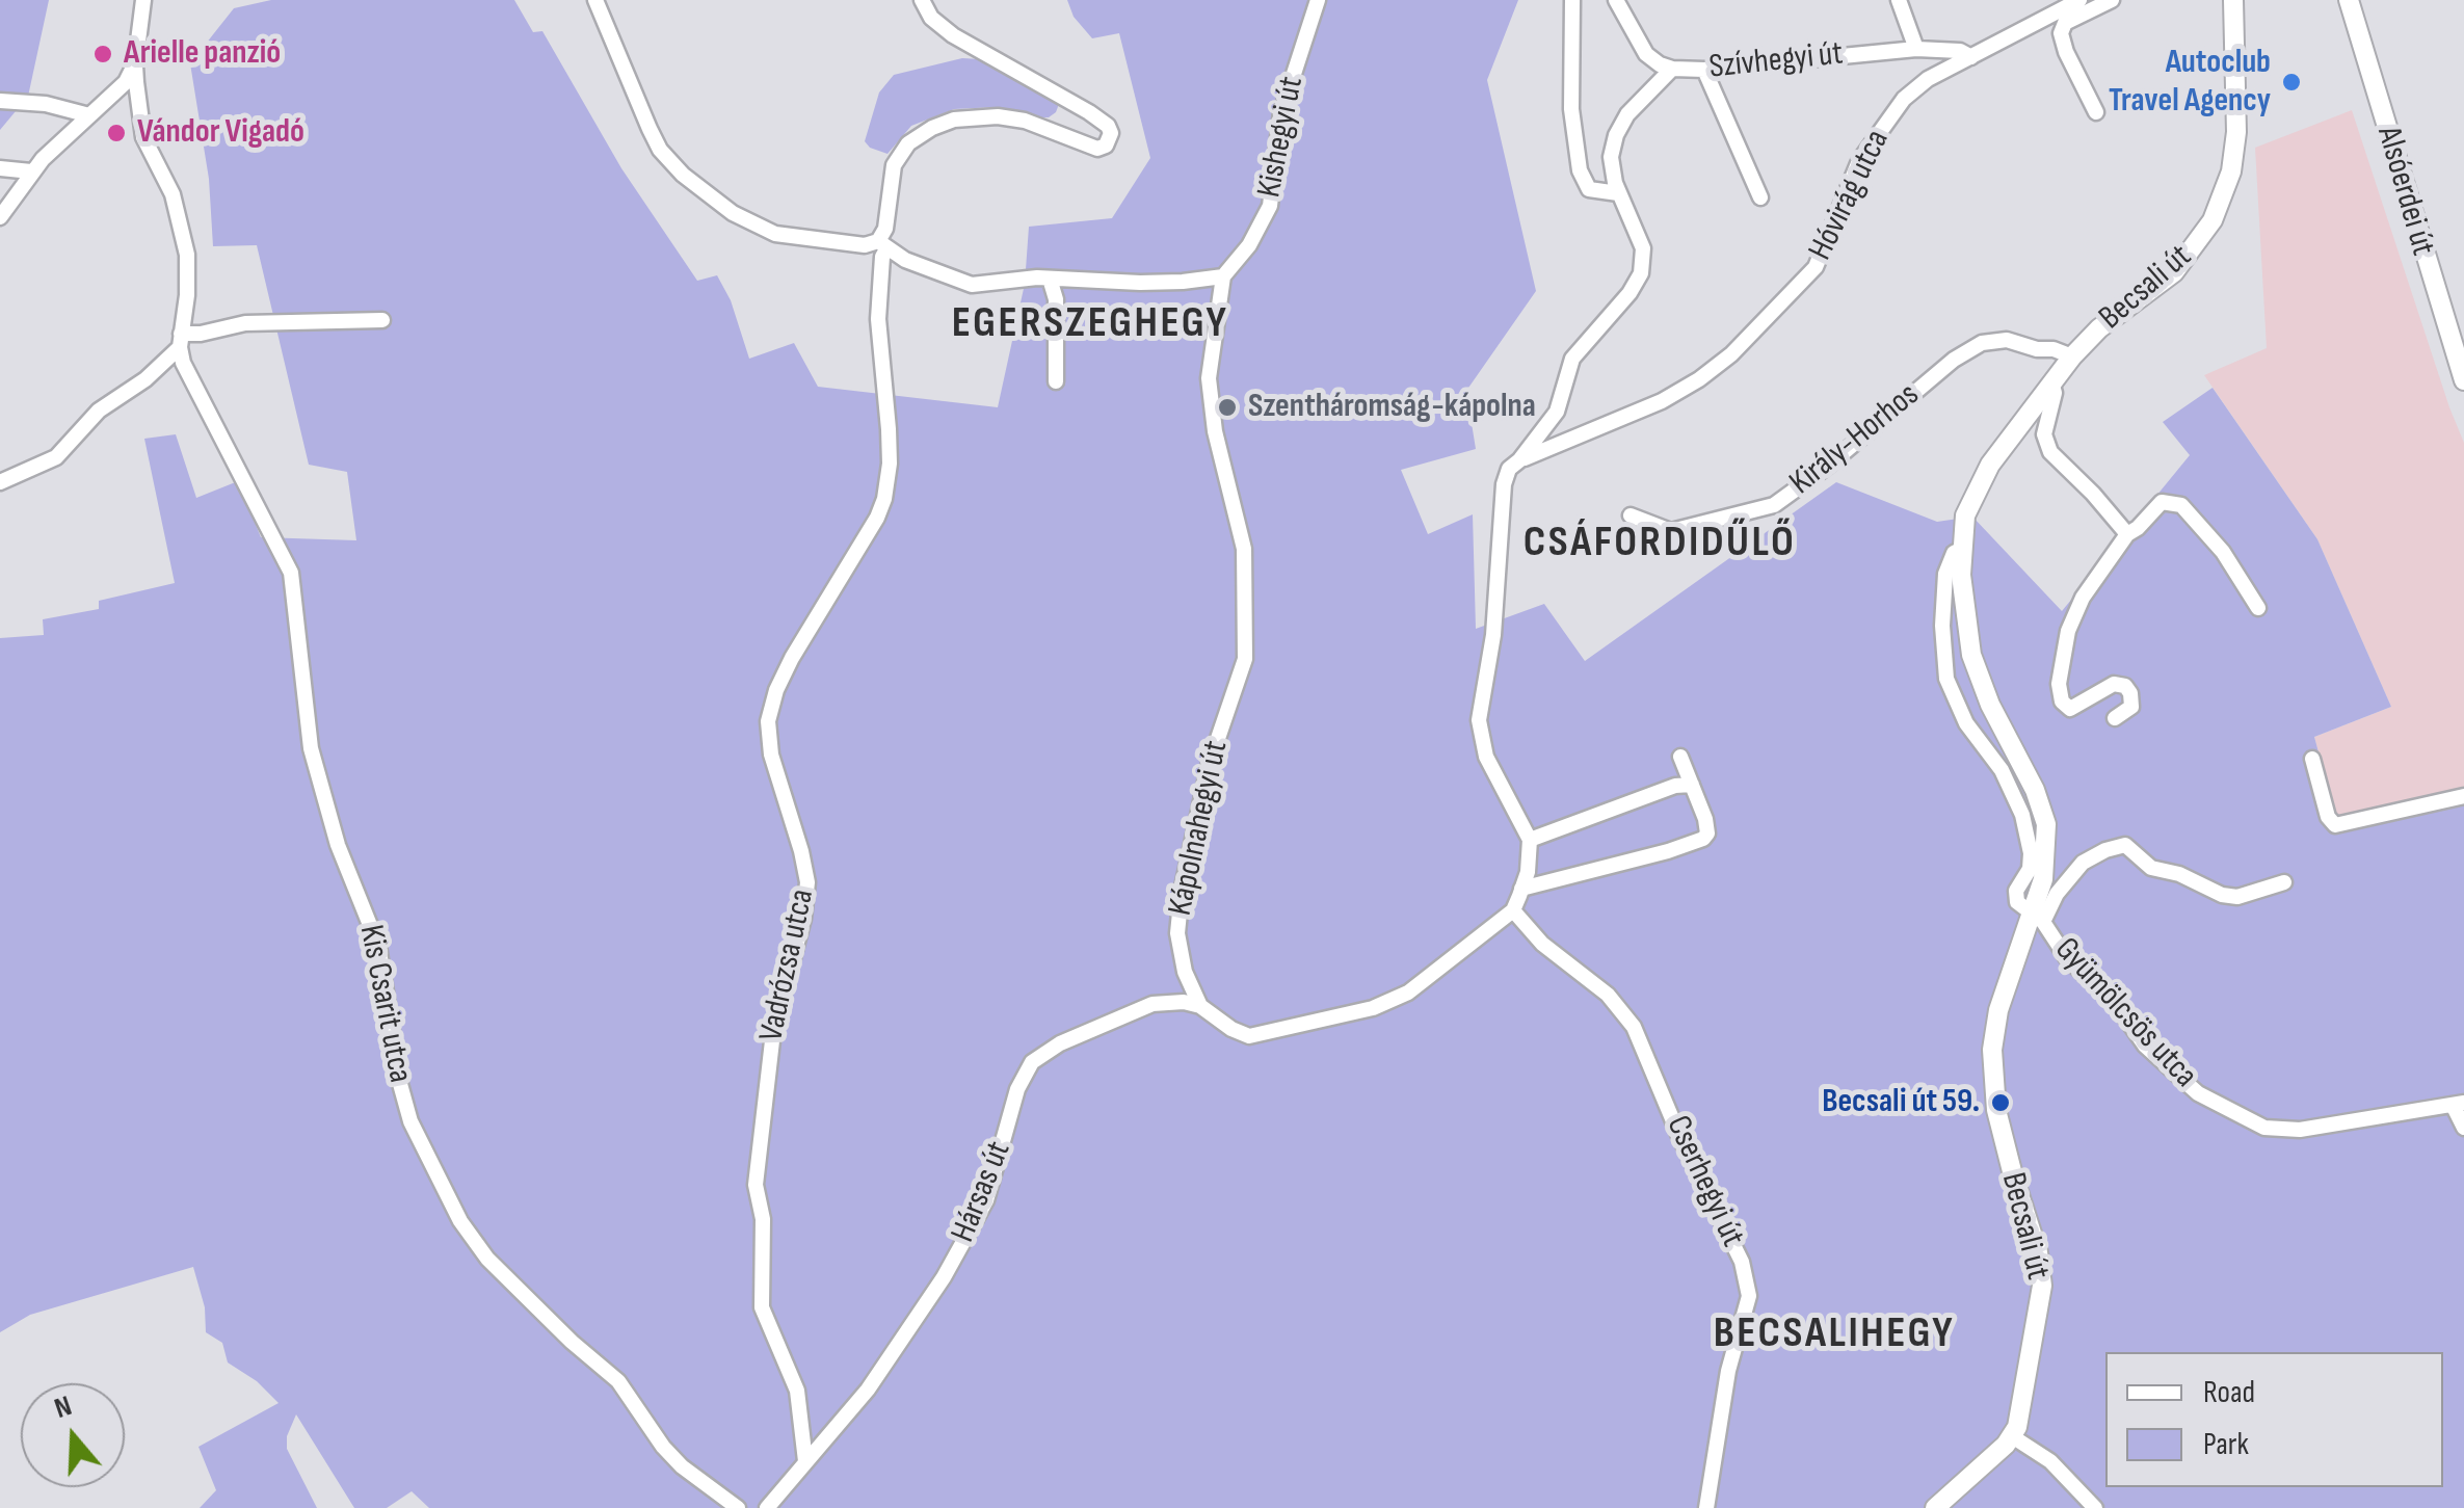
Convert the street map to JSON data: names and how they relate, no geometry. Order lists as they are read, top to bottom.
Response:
{
  "streets": {
    "main road": ["Alsóerdei út", "Becsali út"],
    "street": [
      "Szívhegyi út",
      "Kishegyi út",
      "Hóvirág utca",
      "Király-Horhos",
      "Kápolnahegyi út",
      "Vadrózsa utca",
      "Kis Csarit utca",
      "Gyümölcsös utca",
      "Cserhegyi út",
      "Hársas út"
    ]
  },
  "crossings": [
    ["Szívhegyi út", "Hóvirág utca"],
    ["Kishegyi út", "Kápolnahegyi út"],
    ["Becsali út", "Király-Horhos"],
    ["Becsali út", "Gyümölcsös utca"],
    ["Kápolnahegyi út", "Hársas út"],
    ["Vadrózsa utca", "Hársas út"]
  ],
  "districts": ["EGERSZEGHEGY", "CSÁFORDIDŰLŐ", "BECSALIHEGY"],
  "places": [
    "Arielle panzió",
    "Autoclub Travel Agency",
    "Vándor Vigadó",
    "Szentháromság-kápolna",
    "Becsali út 59."
  ],
  "legend": ["Road", "Park"],
  "north": "top"
}
